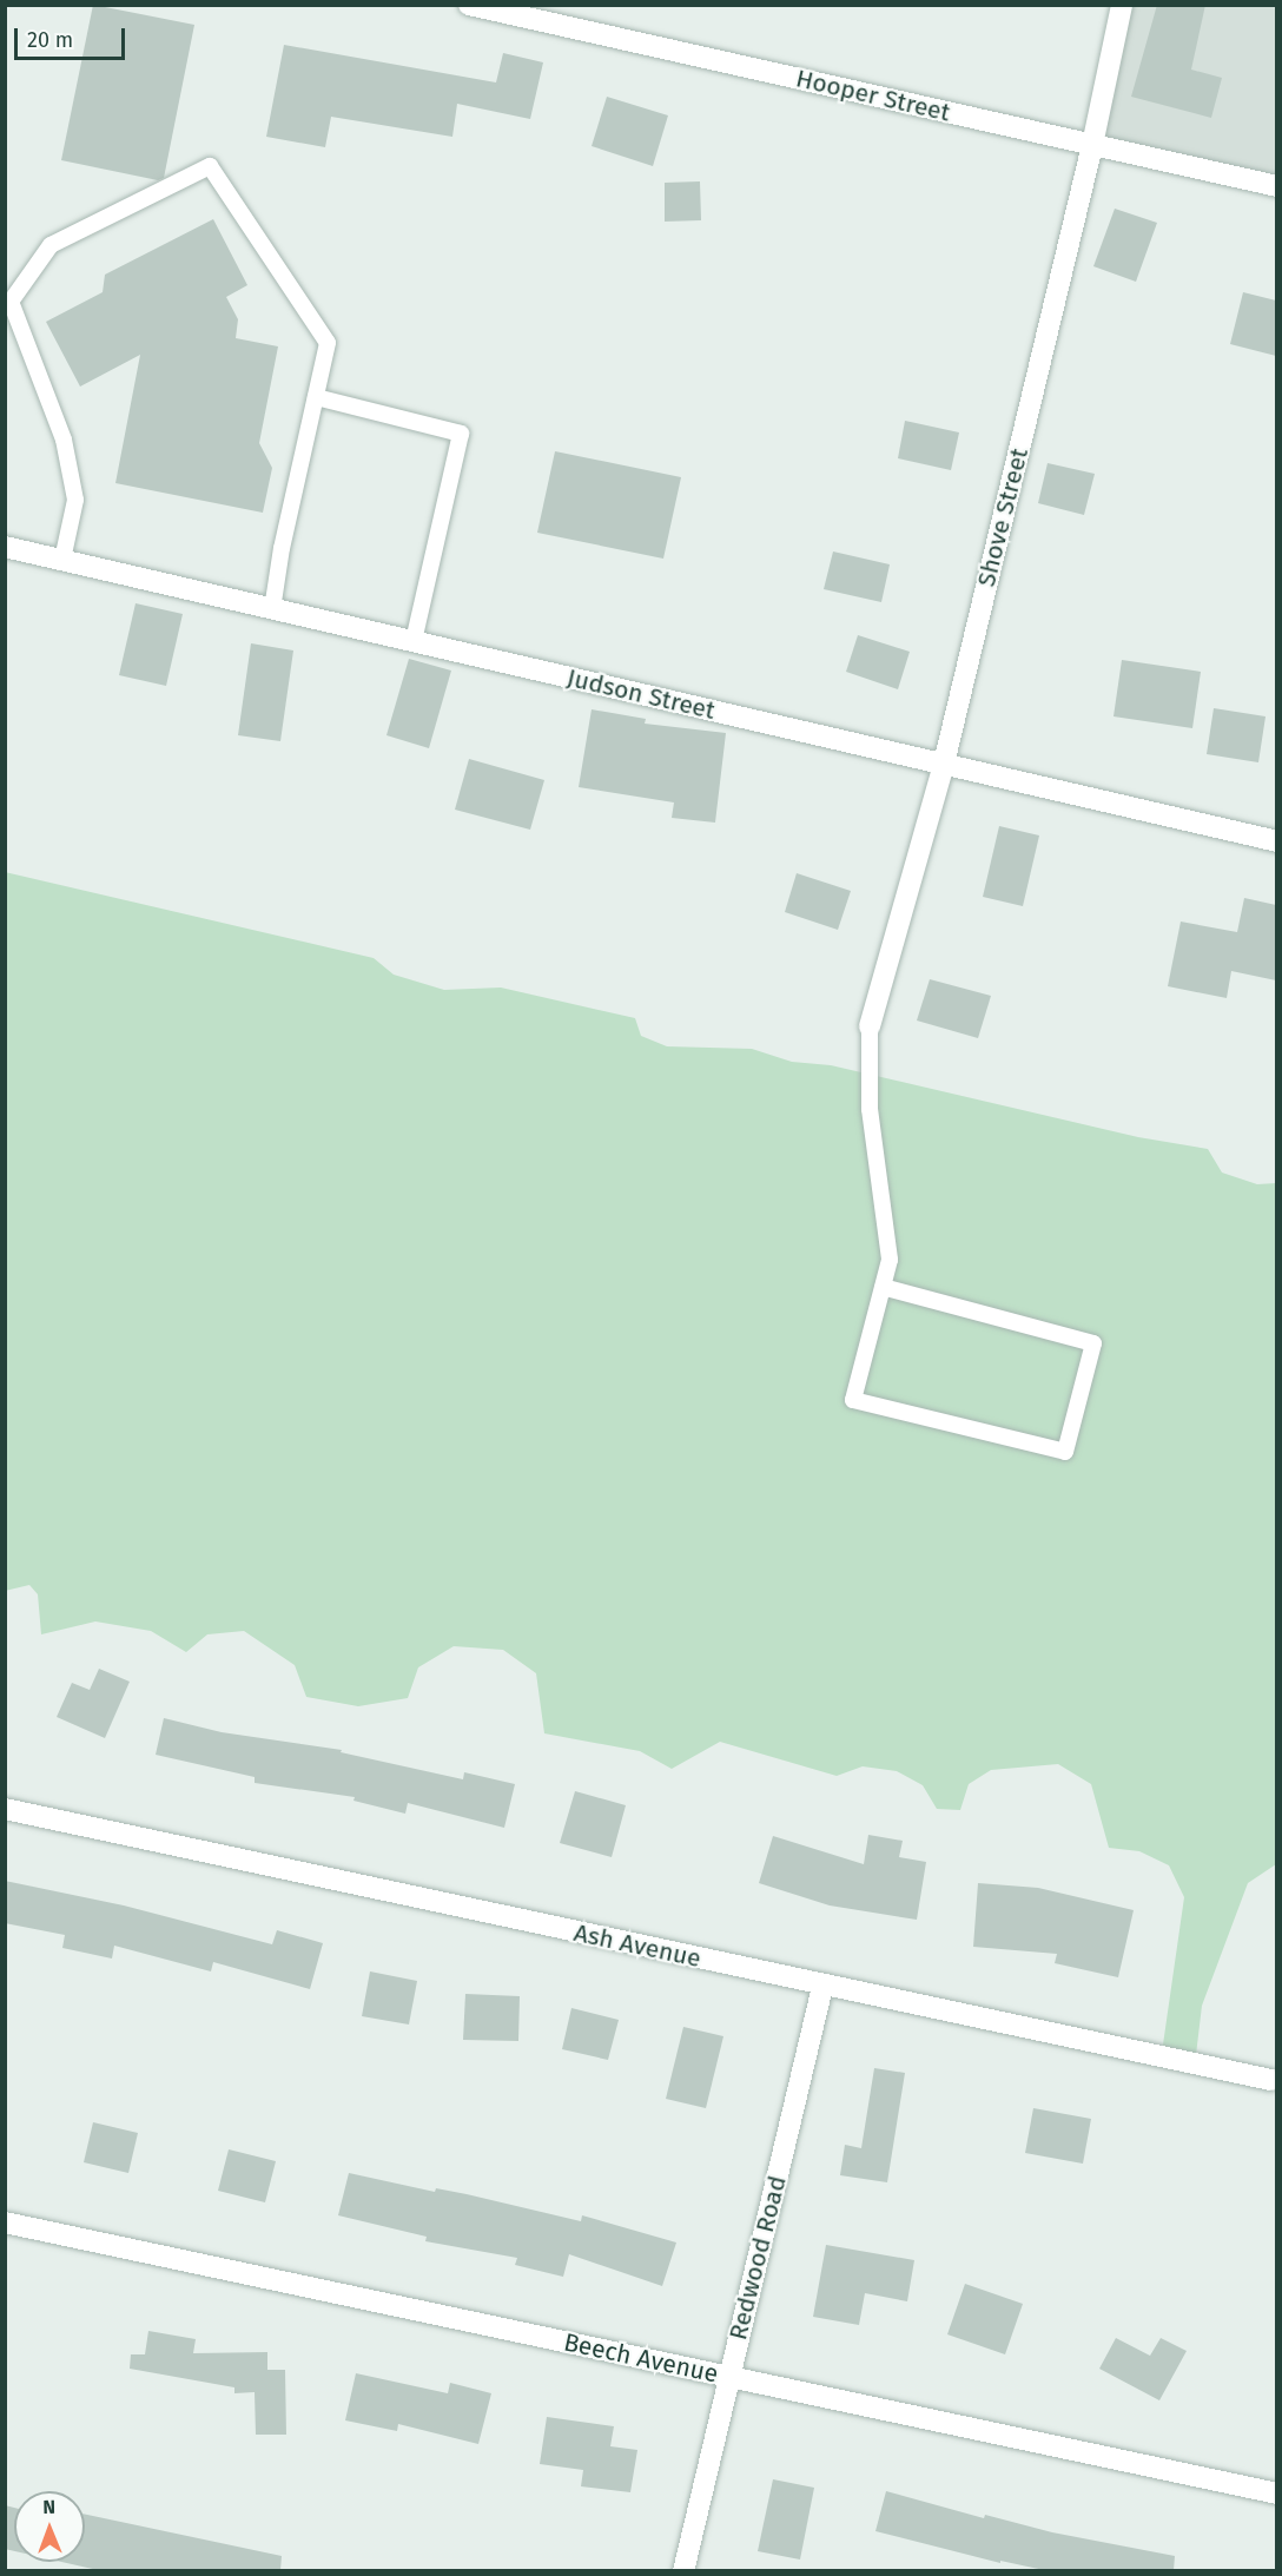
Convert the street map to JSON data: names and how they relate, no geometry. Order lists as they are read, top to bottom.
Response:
{
  "streets": {
    "street": [
      "Hooper Street",
      "Shove Street",
      "Judson Street",
      "Ash Avenue",
      "Redwood Road",
      "Beech Avenue"
    ]
  },
  "crossings": [
    ["Hooper Street", "Shove Street"],
    ["Shove Street", "Judson Street"],
    ["Ash Avenue", "Redwood Road"],
    ["Redwood Road", "Beech Avenue"]
  ],
  "scale_bar": "20 m",
  "north": "top"
}
